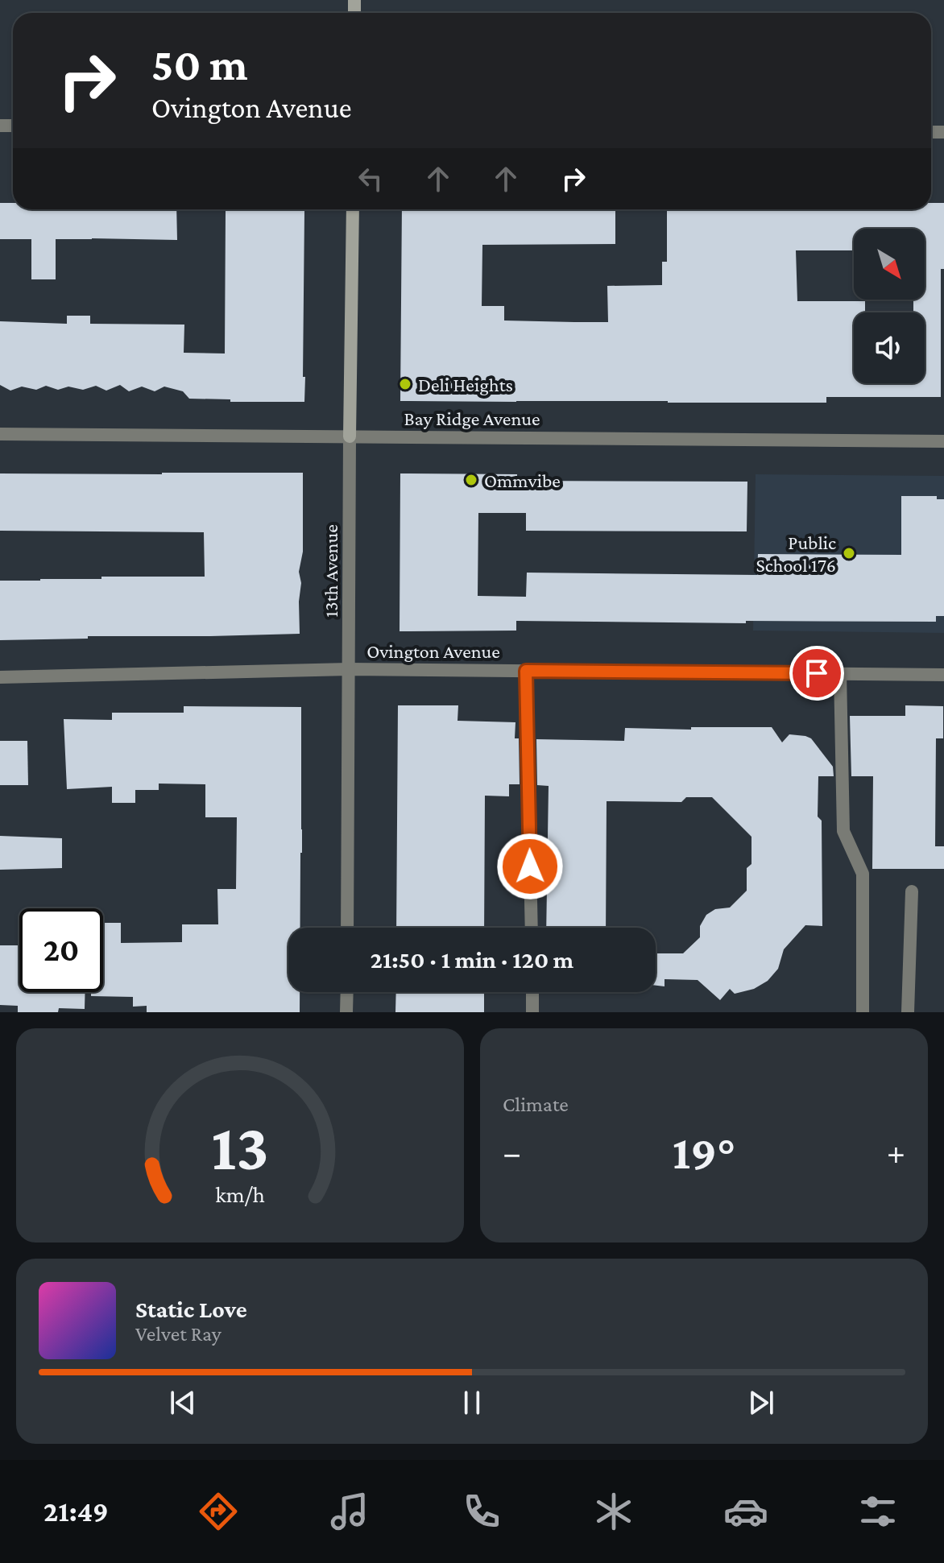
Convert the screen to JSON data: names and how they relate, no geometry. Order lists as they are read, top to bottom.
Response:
{
  "streets": {
    "main road": ["13th Avenue"],
    "street": ["Bay Ridge Avenue", "Ovington Avenue"]
  },
  "crossings": [
    ["Bay Ridge Avenue", "13th Avenue"],
    ["13th Avenue", "Ovington Avenue"]
  ],
  "places": ["Deli Heights", "Ommvibe", "Public School 176"],
  "north": "bottom right",
  "page": {
    "turn": ["50 m", "Ovington Avenue"],
    "limit": "20",
    "trip": "21:50 · 1 min · 120 m",
    "tile": "Climate",
    "heat": ["−", "19°", "+"],
    "song": ["Static Love", "Velvet Ray"],
    "tabs": "21:49",
    "gauge": ["13", "km/h"]
  }
}
